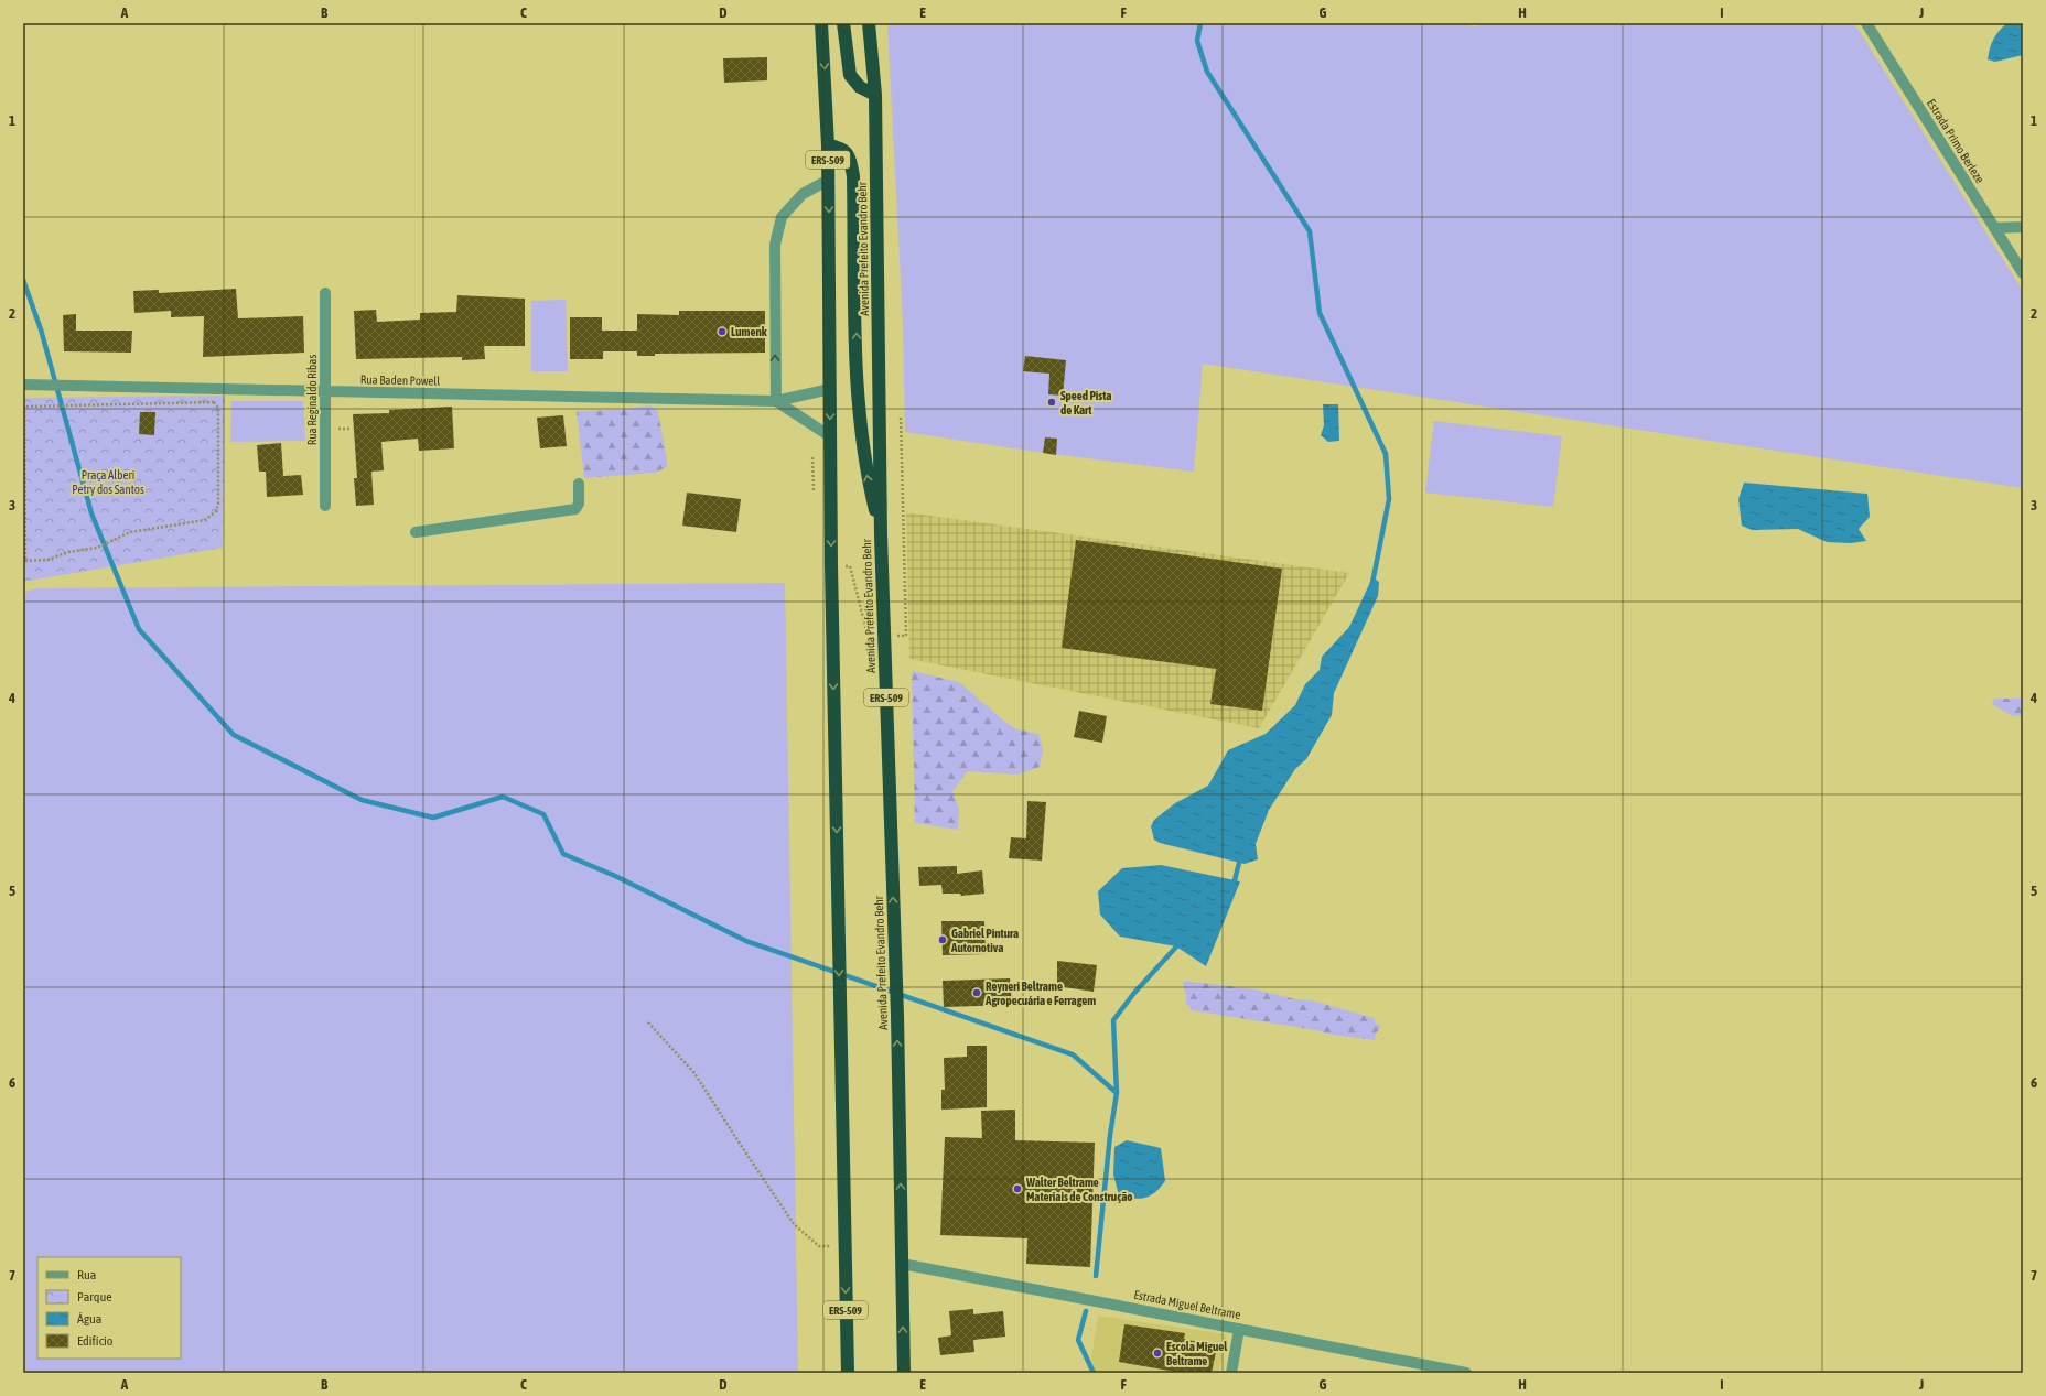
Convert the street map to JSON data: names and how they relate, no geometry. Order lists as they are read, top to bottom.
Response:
{
  "streets": {
    "highway": ["ERS-509", "Avenida Prefeito Evandro Behr"],
    "street": [
      "Estrada Primo Berleze",
      "Rua Baden Powell",
      "Rua Reginaldo Ribas",
      "Estrada Miguel Beltrame"
    ]
  },
  "crossings": [
    ["ERS-509", "Rua Baden Powell"],
    ["Avenida Prefeito Evandro Behr", "Estrada Miguel Beltrame"],
    ["Rua Baden Powell", "Rua Reginaldo Ribas"]
  ],
  "parks": ["Praça Alberi Petry dos Santos"],
  "places": [
    "Lumenk",
    "Speed Pista de Kart",
    "Gabriel Pintura Automotiva",
    "Reyneri Beltrame Agropecuária e Ferragem",
    "Walter Beltrame Materiais de Construção",
    "Escola Miguel Beltrame"
  ],
  "legend": [
    "Rua",
    "Parque",
    "Água",
    "Edifício"
  ],
  "grid": {
    "columns": [
      "A",
      "B",
      "C",
      "D",
      "E",
      "F",
      "G",
      "H",
      "I",
      "J"
    ],
    "rows": [
      "1",
      "2",
      "3",
      "4",
      "5",
      "6",
      "7"
    ]
  }
}
